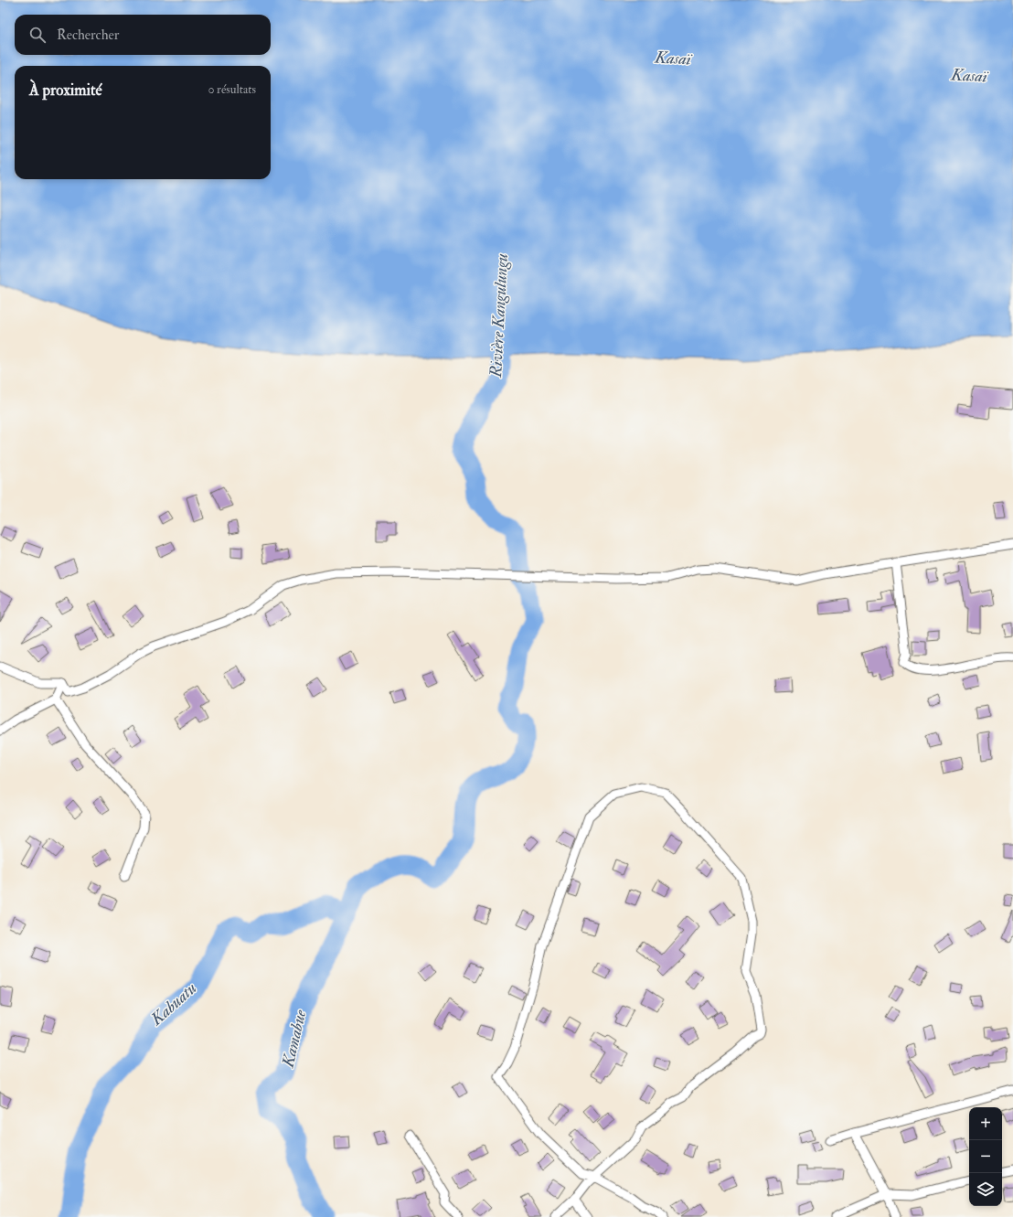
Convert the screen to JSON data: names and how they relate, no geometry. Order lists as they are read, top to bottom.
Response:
{
  "water": [
    "Kasaï",
    "Rivière Kangulungu",
    "Kabuatu",
    "Kamabue"
  ],
  "page": {
    "search": "Rechercher",
    "heading": ["À proximité", "0 résultats"],
    "map_buttons": ["+", "−"]
  }
}
